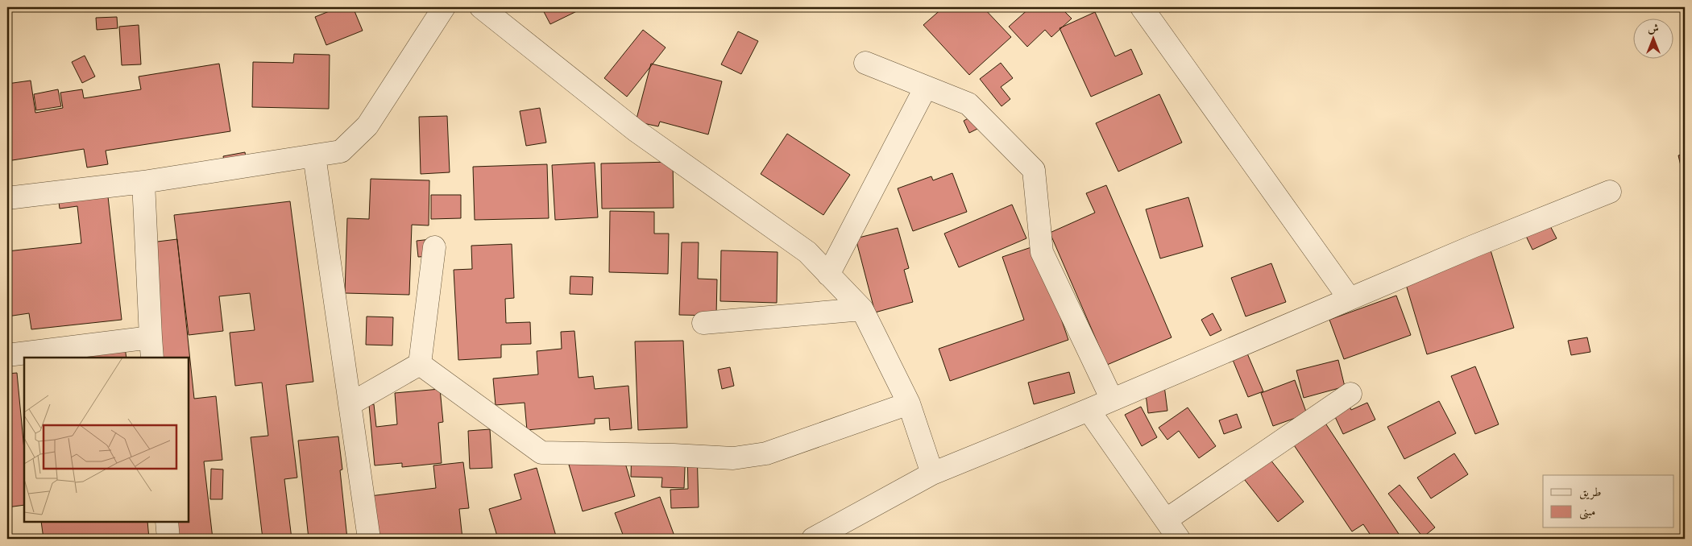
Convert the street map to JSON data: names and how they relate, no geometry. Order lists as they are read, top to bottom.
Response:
{
  "legend": ["طريق", "مبنى"],
  "north": "top"
}
